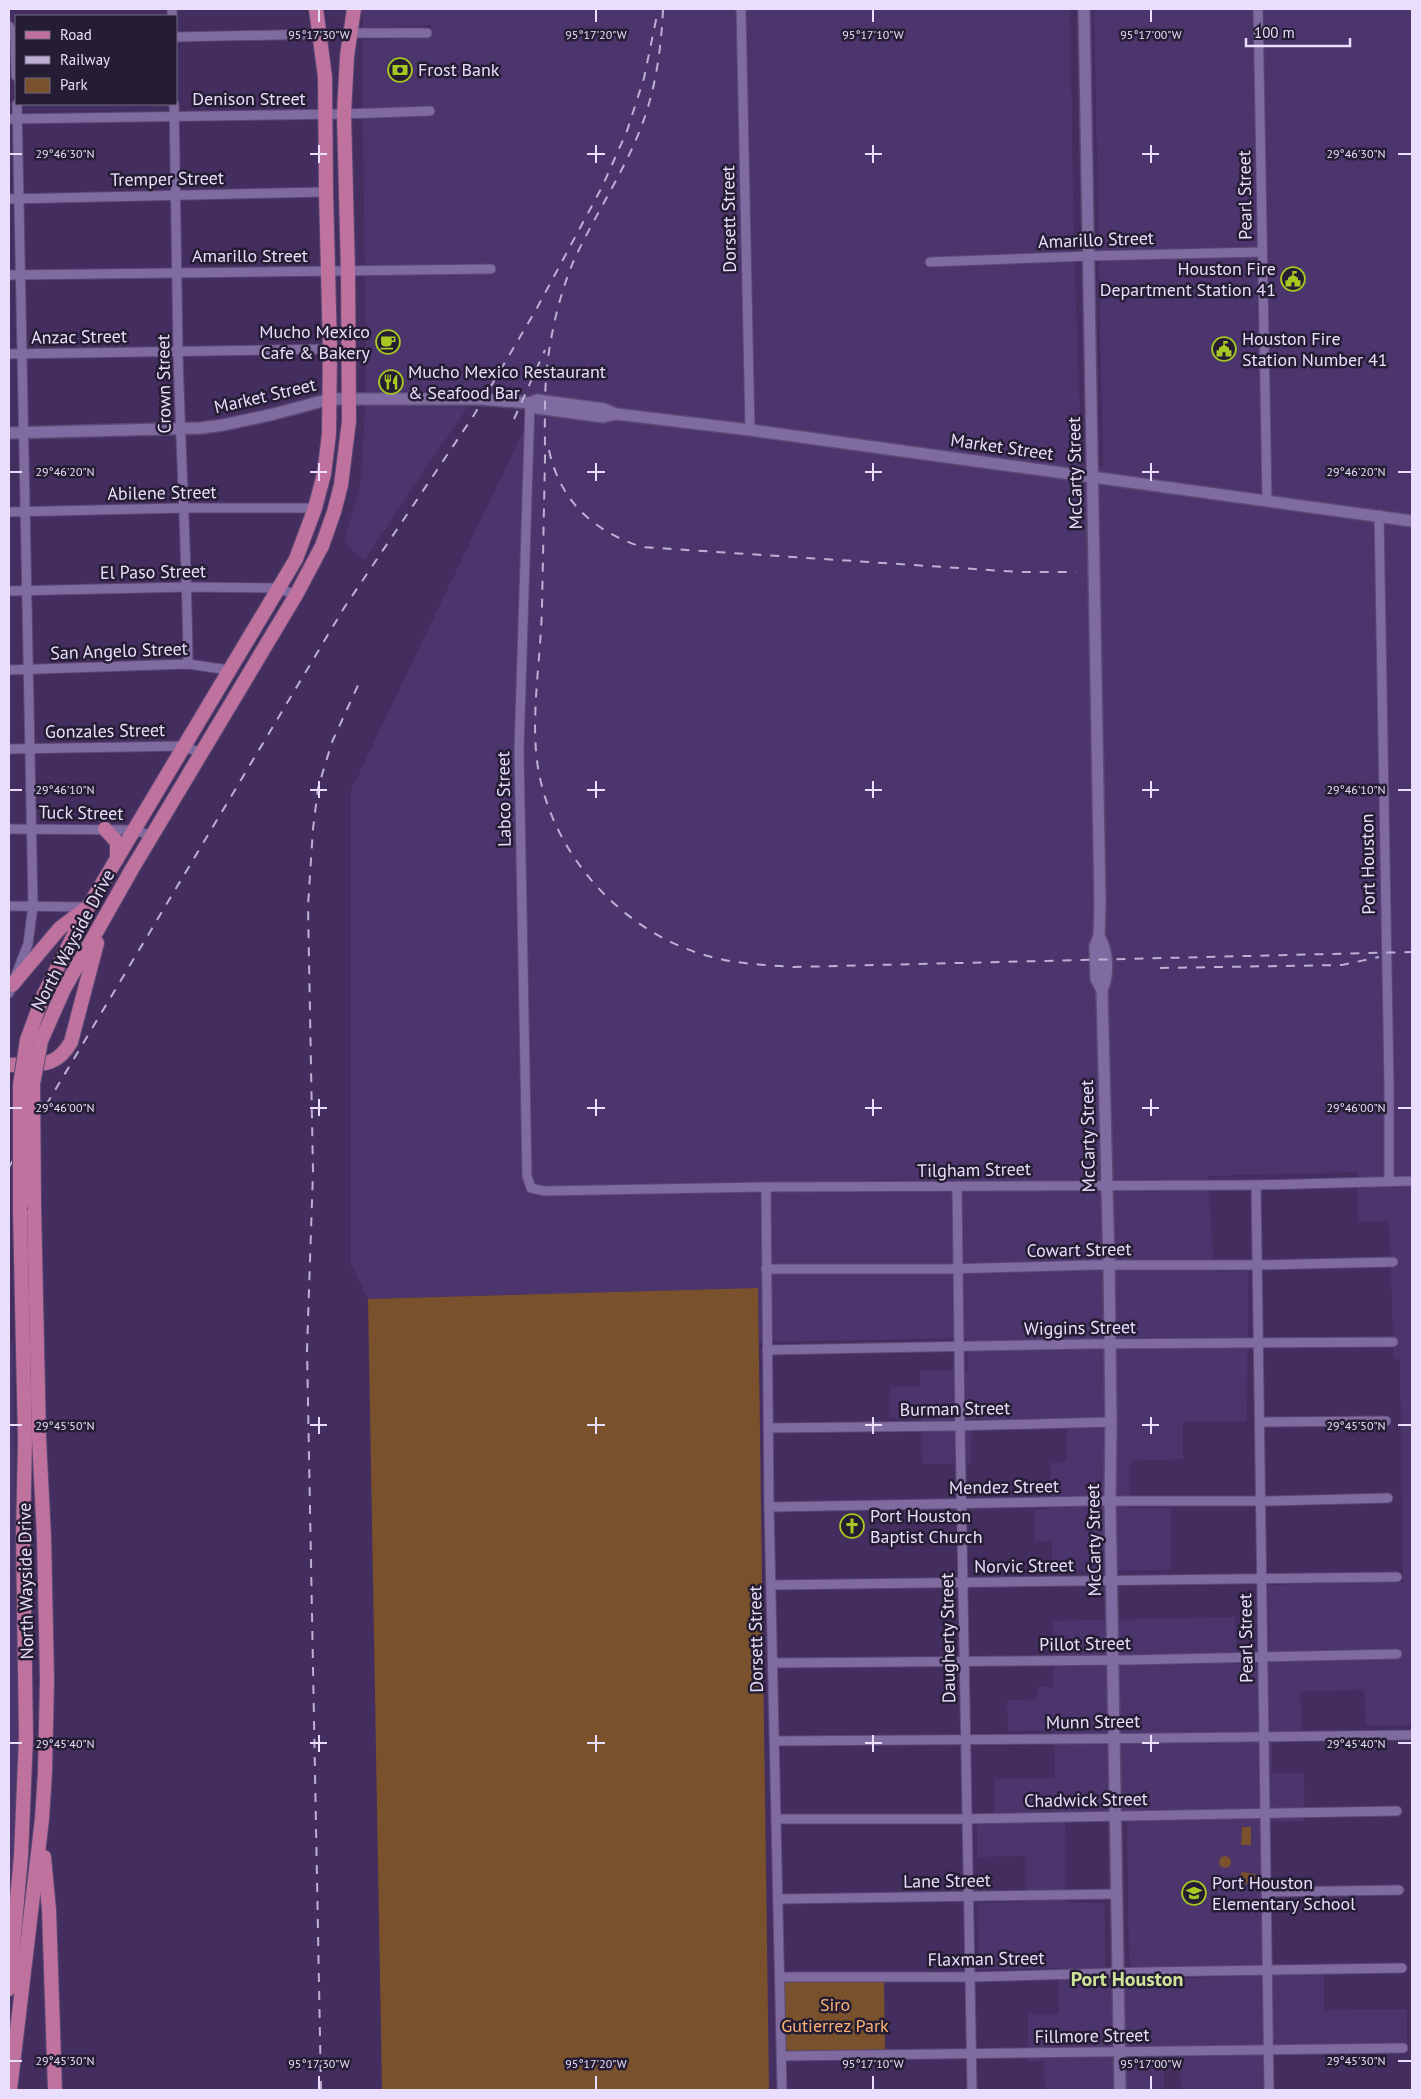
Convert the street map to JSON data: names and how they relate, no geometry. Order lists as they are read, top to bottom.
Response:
{
  "streets": {
    "main road": ["Market Street", "McCarty Street", "North Wayside Drive"],
    "street": [
      "Denison Street",
      "Tremper Street",
      "Pearl Street",
      "Dorsett Street",
      "Amarillo Street",
      "Anzac Street",
      "Crown Street",
      "Abilene Street",
      "El Paso Street",
      "San Angelo Street",
      "Gonzales Street",
      "Labco Street",
      "Tuck Street",
      "Port Houston",
      "Tilgham Street",
      "Cowart Street",
      "Wiggins Street",
      "Burman Street",
      "Mendez Street",
      "Norvic Street",
      "Daugherty Street",
      "Pillot Street",
      "Munn Street",
      "Chadwick Street",
      "Lane Street",
      "Flaxman Street",
      "Fillmore Street"
    ]
  },
  "crossings": [
    ["Denison Street", "Crown Street"],
    ["Denison Street", "North Wayside Drive"],
    ["Tremper Street", "Crown Street"],
    ["Tremper Street", "North Wayside Drive"],
    ["Pearl Street", "Amarillo Street"],
    ["Pearl Street", "Market Street"],
    ["Pearl Street", "Tilgham Street"],
    ["Pearl Street", "Cowart Street"],
    ["Pearl Street", "Wiggins Street"],
    ["Pearl Street", "Mendez Street"],
    ["Pearl Street", "Norvic Street"],
    ["Pearl Street", "Pillot Street"],
    ["Pearl Street", "Munn Street"],
    ["Pearl Street", "Chadwick Street"],
    ["Pearl Street", "Flaxman Street"],
    ["Pearl Street", "Fillmore Street"],
    ["Dorsett Street", "Market Street"],
    ["Dorsett Street", "Tilgham Street"],
    ["Dorsett Street", "Cowart Street"],
    ["Dorsett Street", "Wiggins Street"],
    ["Dorsett Street", "Burman Street"],
    ["Dorsett Street", "Mendez Street"],
    ["Dorsett Street", "Norvic Street"],
    ["Dorsett Street", "Pillot Street"],
    ["Dorsett Street", "Munn Street"],
    ["Dorsett Street", "Chadwick Street"],
    ["Dorsett Street", "Lane Street"],
    ["Dorsett Street", "Flaxman Street"],
    ["Dorsett Street", "Fillmore Street"],
    ["Amarillo Street", "Crown Street"],
    ["Amarillo Street", "McCarty Street"],
    ["Amarillo Street", "North Wayside Drive"],
    ["Anzac Street", "Crown Street"],
    ["Anzac Street", "North Wayside Drive"],
    ["Crown Street", "Market Street"],
    ["Crown Street", "Abilene Street"],
    ["Crown Street", "El Paso Street"],
    ["Crown Street", "San Angelo Street"],
    ["Market Street", "McCarty Street"],
    ["Market Street", "Labco Street"],
    ["Market Street", "Port Houston"],
    ["Market Street", "North Wayside Drive"],
    ["McCarty Street", "Tilgham Street"],
    ["McCarty Street", "Cowart Street"],
    ["McCarty Street", "Wiggins Street"],
    ["McCarty Street", "Burman Street"],
    ["McCarty Street", "Mendez Street"],
    ["McCarty Street", "Norvic Street"],
    ["McCarty Street", "Pillot Street"],
    ["McCarty Street", "Munn Street"],
    ["McCarty Street", "Chadwick Street"],
    ["McCarty Street", "Lane Street"],
    ["McCarty Street", "Flaxman Street"],
    ["McCarty Street", "Fillmore Street"],
    ["Abilene Street", "North Wayside Drive"],
    ["El Paso Street", "North Wayside Drive"],
    ["San Angelo Street", "North Wayside Drive"],
    ["Gonzales Street", "North Wayside Drive"],
    ["Labco Street", "Tilgham Street"],
    ["Tuck Street", "North Wayside Drive"],
    ["Port Houston", "Tilgham Street"],
    ["Tilgham Street", "Daugherty Street"],
    ["Cowart Street", "Daugherty Street"],
    ["Wiggins Street", "Daugherty Street"],
    ["Burman Street", "Daugherty Street"],
    ["Mendez Street", "Daugherty Street"],
    ["Norvic Street", "Daugherty Street"],
    ["Daugherty Street", "Pillot Street"],
    ["Daugherty Street", "Munn Street"],
    ["Daugherty Street", "Chadwick Street"],
    ["Daugherty Street", "Lane Street"],
    ["Daugherty Street", "Flaxman Street"],
    ["Daugherty Street", "Fillmore Street"]
  ],
  "districts": ["Port Houston"],
  "parks": ["Siro Gutierrez Park"],
  "places": {
    "bank": ["Frost Bank"],
    "public building": ["Houston Fire Department Station 41", "Houston Fire Station Number 41"],
    "cafe": ["Mucho Mexico Cafe & Bakery"],
    "restaurant": ["Mucho Mexico Restaurant & Seafood Bar"],
    "church": ["Port Houston Baptist Church"],
    "school or university": ["Port Houston Elementary School"]
  },
  "legend": ["Road", "Railway", "Park"],
  "scale_bar": "100 m",
  "coordinates": [
    "95°17'30\"W",
    "95°17'20\"W",
    "95°17'10\"W",
    "95°17'00\"W",
    "29°46'30\"N",
    "29°46'20\"N",
    "29°46'10\"N",
    "29°46'00\"N",
    "29°45'50\"N",
    "29°45'40\"N",
    "29°45'30\"N"
  ]
}
